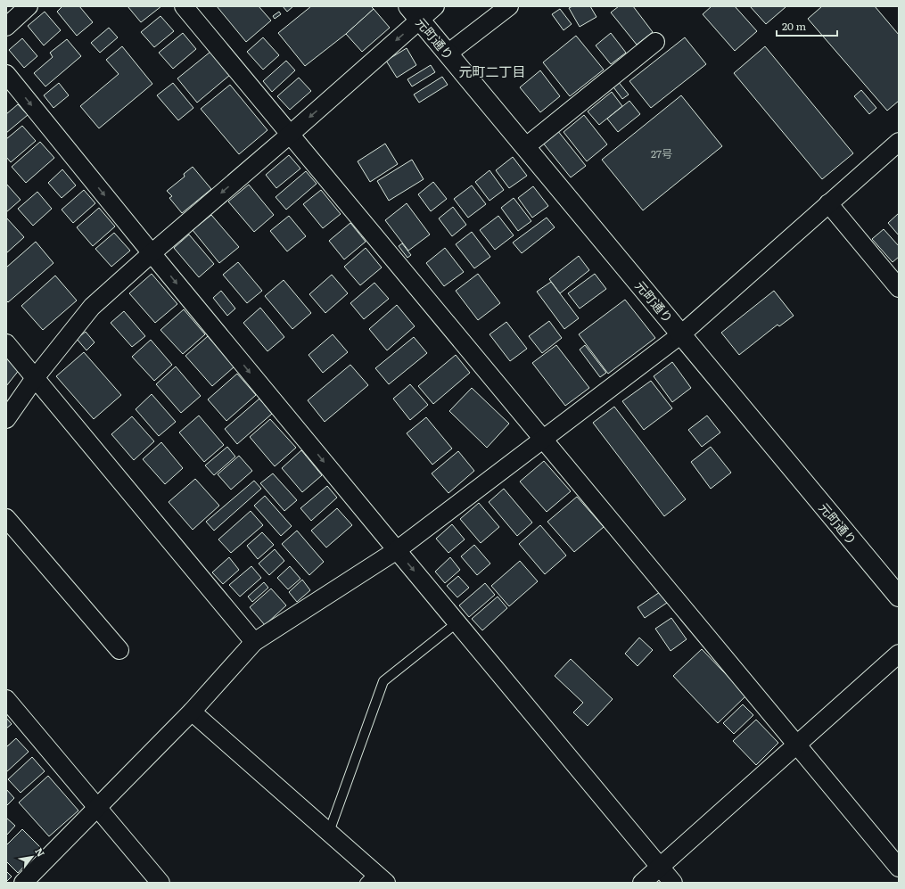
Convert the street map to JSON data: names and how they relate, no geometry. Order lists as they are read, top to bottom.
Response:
{
  "streets": {
    "street": ["元町通り"]
  },
  "districts": ["元町二丁目"],
  "house_numbers": ["27号"],
  "scale_bar": "20 m",
  "north": "top right"
}
